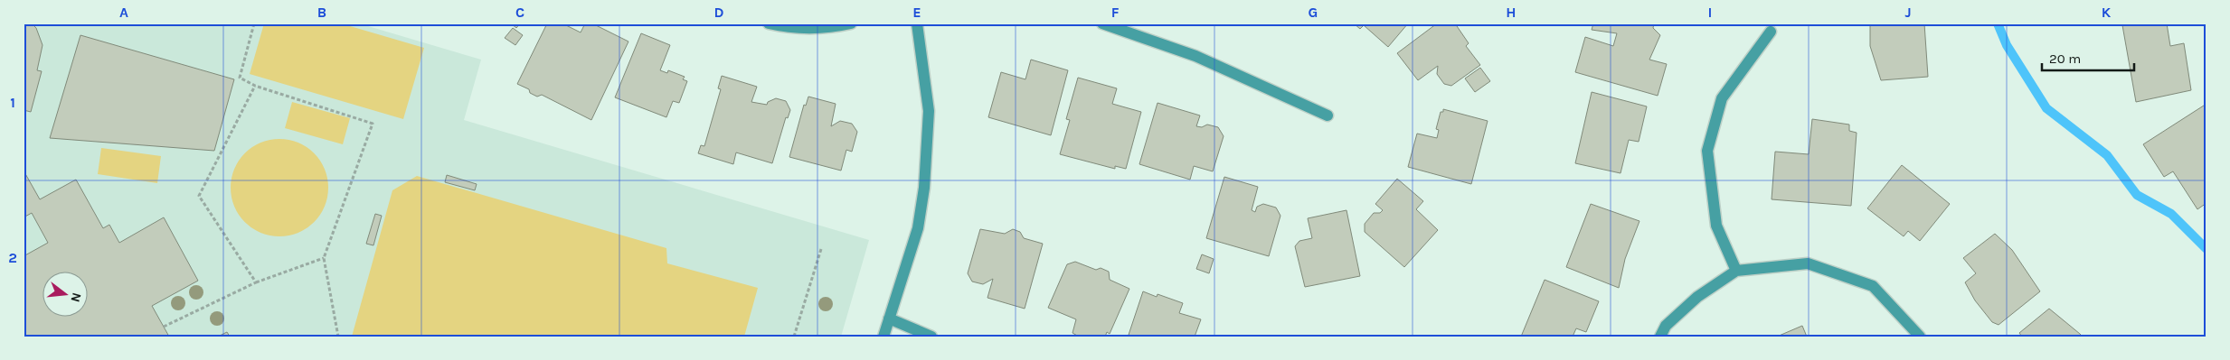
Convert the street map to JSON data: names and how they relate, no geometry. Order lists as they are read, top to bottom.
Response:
{
  "scale_bar": "20 m",
  "north": "right",
  "grid": {
    "columns": [
      "A",
      "B",
      "C",
      "D",
      "E",
      "F",
      "G",
      "H",
      "I",
      "J",
      "K"
    ],
    "rows": ["1", "2"]
  }
}
